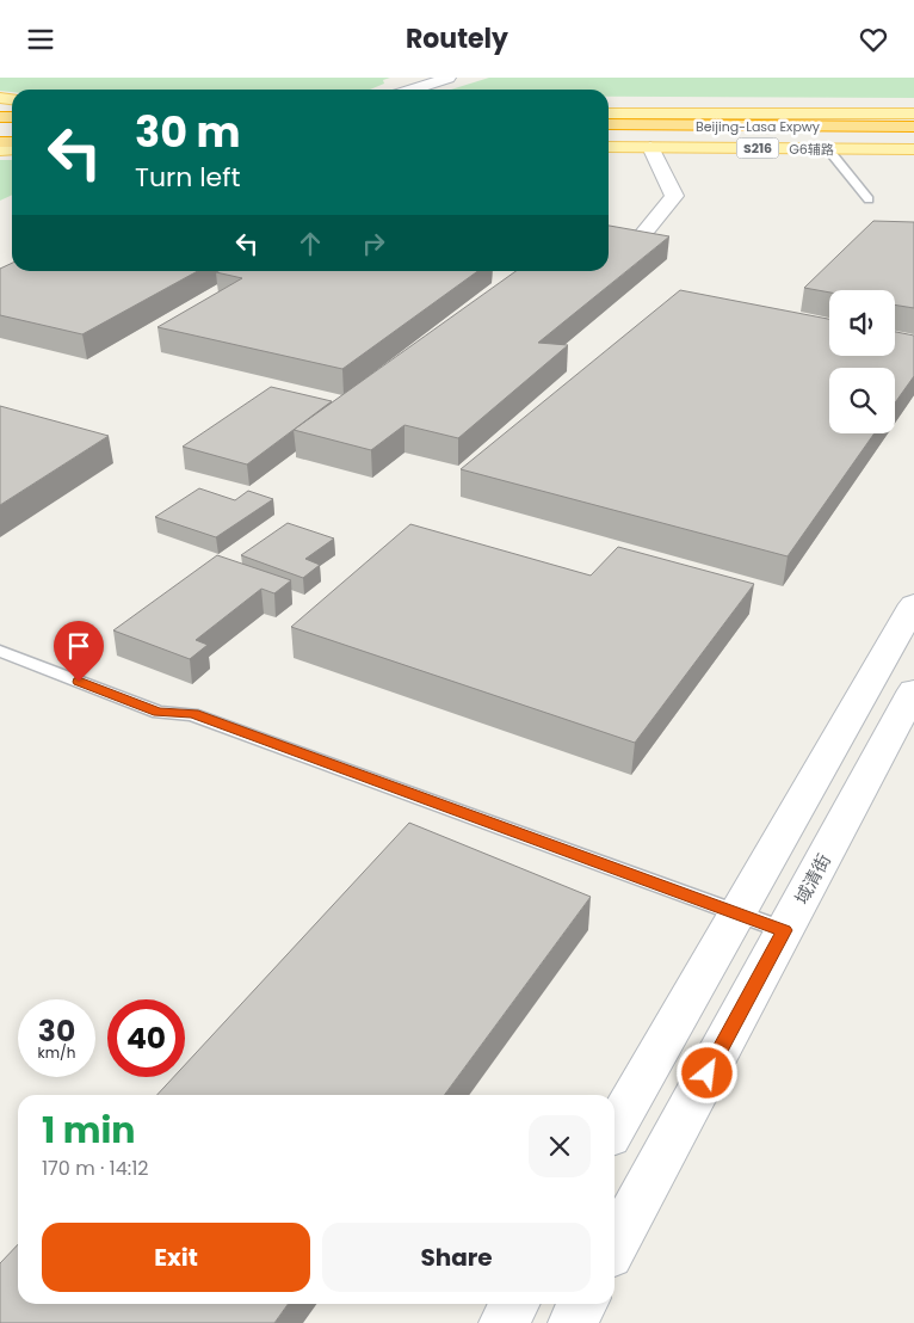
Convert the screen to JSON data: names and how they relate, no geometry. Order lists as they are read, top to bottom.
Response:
{
  "streets": {
    "highway": ["Beijing-Lasa Expwy"],
    "main road": ["S216", "G6辅路"],
    "street": ["域清街"]
  },
  "page": {
    "header": "Routely",
    "turn": ["30 m", "Turn left"],
    "speed": "30 km/h",
    "limit": "40",
    "heading": ["1 min", "170 m · 14:12"],
    "buttons": ["Exit", "Share"]
  }
}
